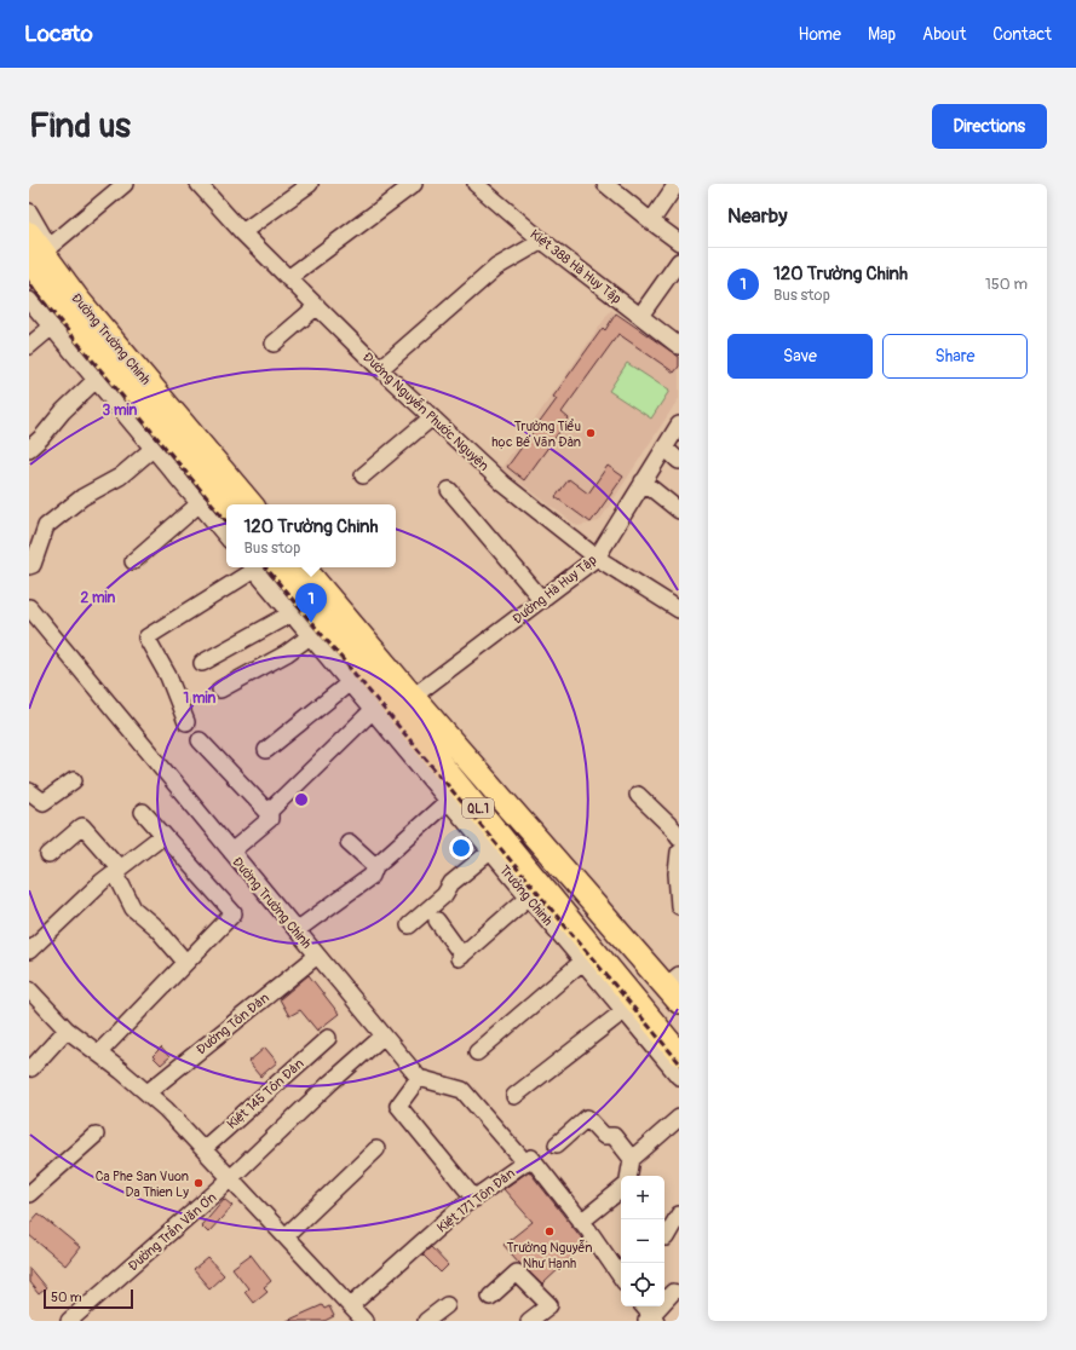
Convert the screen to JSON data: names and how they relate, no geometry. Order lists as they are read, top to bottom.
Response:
{
  "streets": {
    "highway": ["Đường Trường Chinh", "QL.1"],
    "street": [
      "Kiệt 388 Hà Huy Tập",
      "Đường Nguyễn Phước Nguyên",
      "Đường Hà Huy Tập",
      "Trường Chinh",
      "Đường Tôn Đản",
      "Kiệt 145 Tôn Đản",
      "Kiệt 171 Tôn Đản",
      "Đường Trần Văn Ơn"
    ]
  },
  "crossings": [
    ["Đường Trường Chinh", "Đường Tôn Đản"],
    ["Đường Trường Chinh", "Đường Trần Văn Ơn"],
    ["Đường Nguyễn Phước Nguyên", "Đường Hà Huy Tập"],
    ["Đường Hà Huy Tập", "QL.1"],
    ["QL.1", "Trường Chinh"]
  ],
  "places": ["Trường Tiểu học Bế Văn Đàn", "Ca Phe San Vuon Da Thien Ly", "Trường Nguyễn Như Hạnh"],
  "scale_bar": "50 m",
  "page": {
    "header": "Locato",
    "nav": [
      "Home",
      "Map",
      "About",
      "Contact"
    ],
    "buttons": [
      "Directions",
      ["Save", "Share"]
    ],
    "title": "Find us",
    "heading": "Nearby",
    "list": [
      {
        "mark": "1",
        "name": "120 Trường Chinh",
        "note": "Bus stop",
        "value": "150 m"
      }
    ],
    "popup": ["120 Trường Chinh", "Bus stop"],
    "pins": "1",
    "map_buttons": ["+", "−"],
    "scale": "50 m"
  },
  "rings": ["3 min", "2 min", "1 min"]
}
